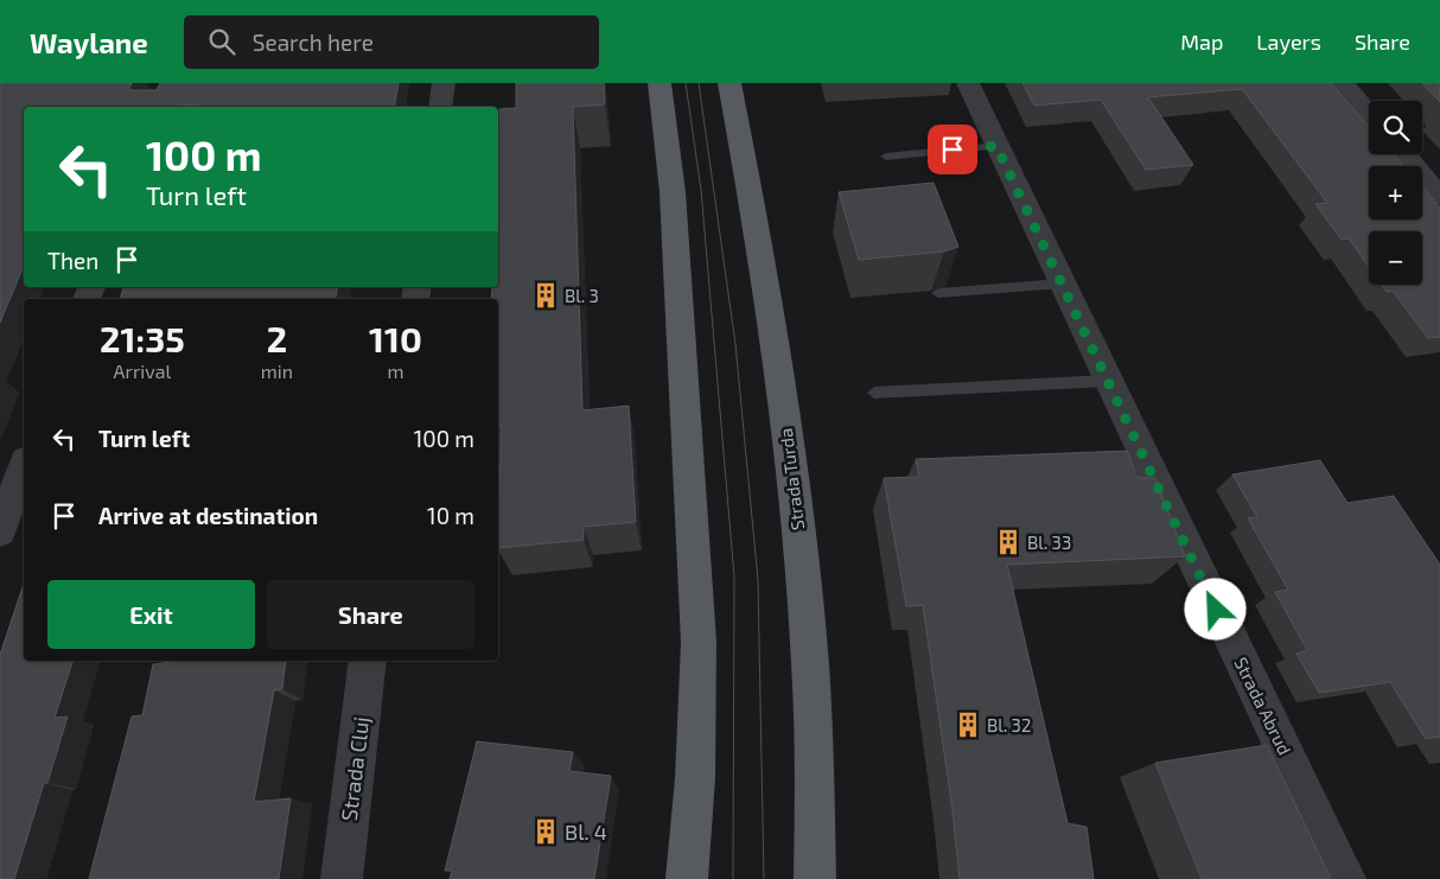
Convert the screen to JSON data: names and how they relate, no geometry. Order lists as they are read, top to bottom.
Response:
{
  "streets": {
    "main road": ["Strada Turda"],
    "street": ["Strada Abrud", "Strada Cluj"]
  },
  "places": {
    "building": [
      "Bl. 3",
      "Bl. 33",
      "Bl. 32",
      "Bl. 4"
    ]
  },
  "page": {
    "header": "Waylane",
    "search": "Search here",
    "nav": ["Map", "Layers", "Share"],
    "map_buttons": ["+", "−"],
    "turn": ["100 m", "Turn left"],
    "then": "Then",
    "eta": [
      "21:35",
      "Arrival",
      "2",
      "min",
      "110",
      "m"
    ],
    "list": [
      {
        "name": "Turn left",
        "value": "100 m"
      },
      {
        "name": "Arrive at destination",
        "value": "10 m"
      }
    ],
    "buttons": ["Exit", "Share"]
  }
}
